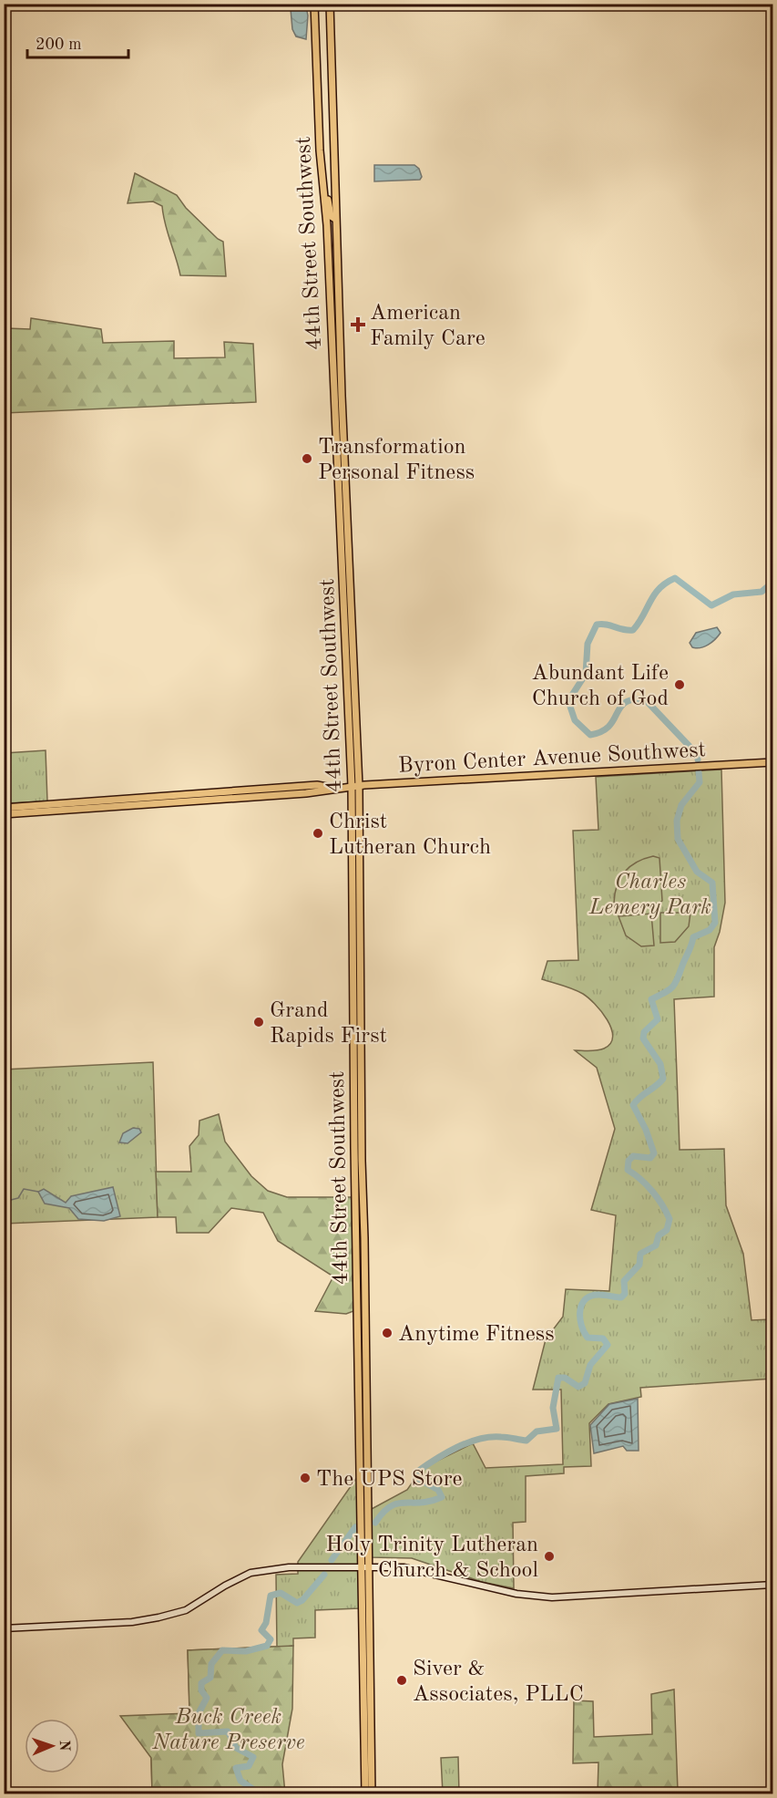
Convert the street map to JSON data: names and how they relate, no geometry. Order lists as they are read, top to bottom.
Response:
{
  "streets": {
    "main road": ["44th Street Southwest", "Byron Center Avenue Southwest"]
  },
  "crossings": [
    ["44th Street Southwest", "Byron Center Avenue Southwest"]
  ],
  "parks": ["Charles Lemery Park", "Buck Creek Nature Preserve"],
  "places": {
    "health": ["American Family Care"],
    "other": [
      "Transformation Personal Fitness",
      "Abundant Life Church of God",
      "Christ Lutheran Church",
      "Grand Rapids First",
      "Anytime Fitness",
      "The UPS Store",
      "Holy Trinity Lutheran Church & School",
      "Siver & Associates, PLLC"
    ]
  },
  "scale_bar": "200 m",
  "north": "right"
}
